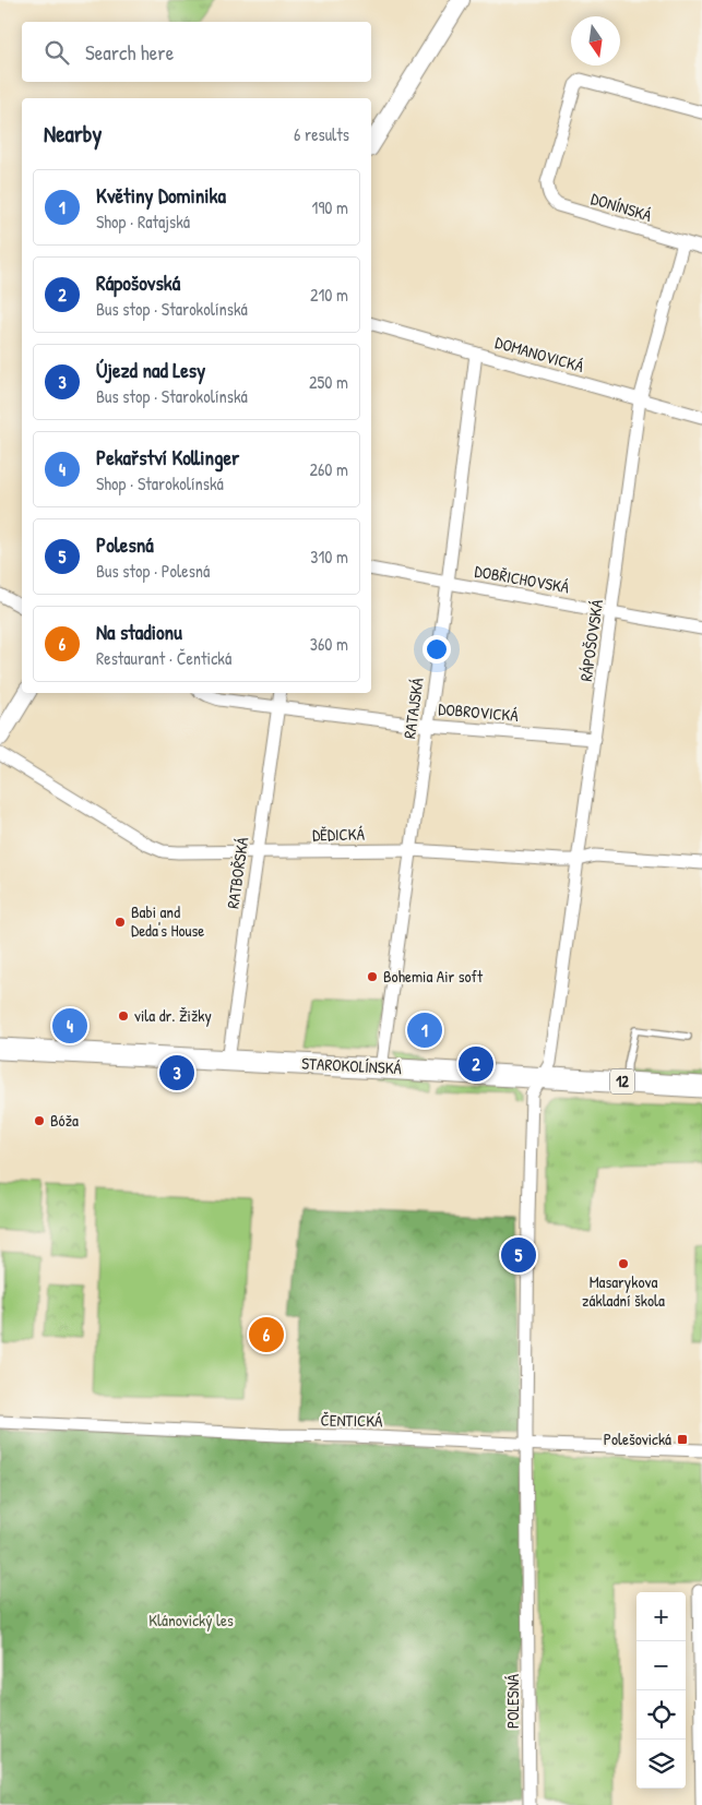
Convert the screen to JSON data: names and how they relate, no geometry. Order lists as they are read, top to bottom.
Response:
{
  "streets": {
    "main road": ["STAROKOLÍNSKÁ", "12"],
    "street": [
      "DONÍNSKÁ",
      "DOMANOVICKÁ",
      "DOBŘICHOVSKÁ",
      "RÁPOŠOVSKÁ",
      "RATAJSKÁ",
      "DOBROVICKÁ",
      "DĚDICKÁ",
      "RATBOŘSKÁ",
      "ČENTICKÁ",
      "POLESNÁ"
    ]
  },
  "crossings": [
    ["DONÍNSKÁ", "RÁPOŠOVSKÁ"],
    ["DOMANOVICKÁ", "RÁPOŠOVSKÁ"],
    ["DOMANOVICKÁ", "RATAJSKÁ"],
    ["DOBŘICHOVSKÁ", "RÁPOŠOVSKÁ"],
    ["DOBŘICHOVSKÁ", "RATAJSKÁ"],
    ["RÁPOŠOVSKÁ", "DOBROVICKÁ"],
    ["RÁPOŠOVSKÁ", "DĚDICKÁ"],
    ["RÁPOŠOVSKÁ", "STAROKOLÍNSKÁ"],
    ["RÁPOŠOVSKÁ", "POLESNÁ"],
    ["RATAJSKÁ", "DOBROVICKÁ"],
    ["RATAJSKÁ", "DĚDICKÁ"],
    ["RATAJSKÁ", "STAROKOLÍNSKÁ"],
    ["DOBROVICKÁ", "RATBOŘSKÁ"],
    ["DĚDICKÁ", "RATBOŘSKÁ"],
    ["RATBOŘSKÁ", "STAROKOLÍNSKÁ"],
    ["STAROKOLÍNSKÁ", "POLESNÁ"],
    ["ČENTICKÁ", "POLESNÁ"]
  ],
  "parks": ["Klánovický les"],
  "places": {
    "other": [
      "Babi and Deda's House",
      "Bohemia Air soft",
      "vila dr. Žižky",
      "Bóža",
      "Masarykova základní škola"
    ],
    "transit": ["Polešovická"]
  },
  "north": "bottom",
  "page": {
    "search": "Search here",
    "heading": ["Nearby", "6 results"],
    "list": [
      {
        "mark": "1",
        "name": "Květiny Dominika",
        "note": "Shop · Ratajská",
        "value": "190 m"
      },
      {
        "mark": "2",
        "name": "Rápošovská",
        "note": "Bus stop · Starokolínská",
        "value": "210 m"
      },
      {
        "mark": "3",
        "name": "Újezd nad Lesy",
        "note": "Bus stop · Starokolínská",
        "value": "250 m"
      },
      {
        "mark": "4",
        "name": "Pekařství Kollinger",
        "note": "Shop · Starokolínská",
        "value": "260 m"
      },
      {
        "mark": "5",
        "name": "Polesná",
        "note": "Bus stop · Polesná",
        "value": "310 m"
      },
      {
        "mark": "6",
        "name": "Na stadionu",
        "note": "Restaurant · Čentická",
        "value": "360 m"
      }
    ],
    "pins": [
      "4",
      "1",
      "2",
      "3",
      "5",
      "6"
    ],
    "map_buttons": ["+", "−"]
  }
}
